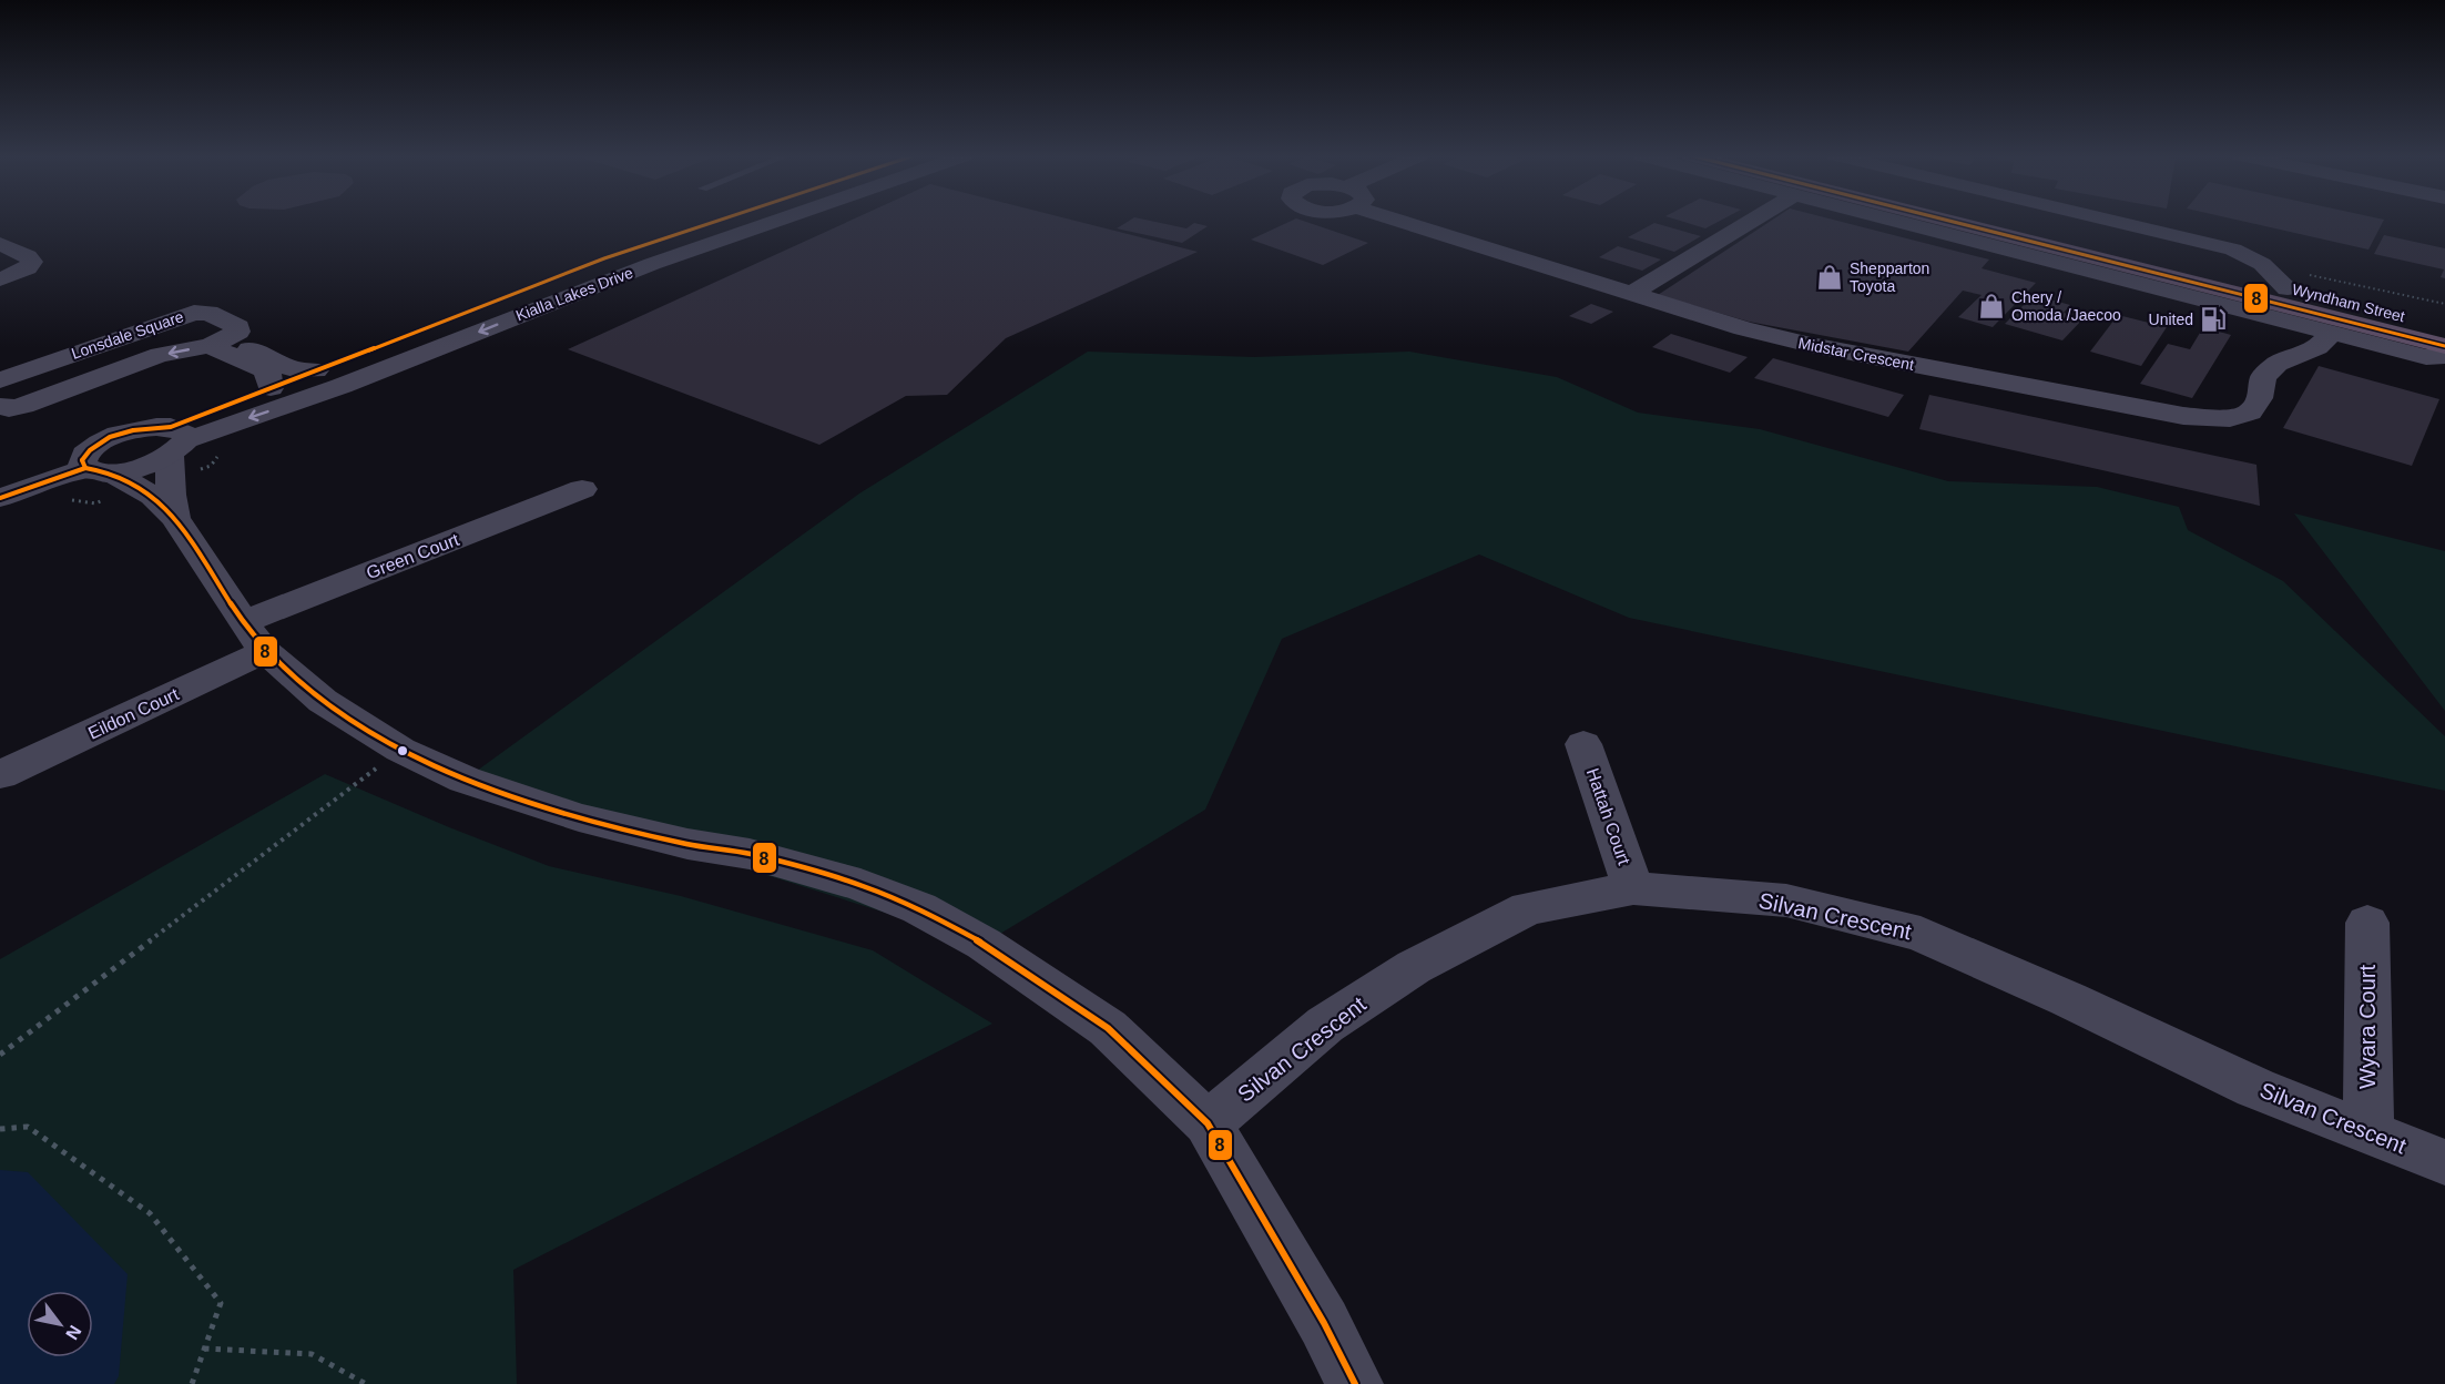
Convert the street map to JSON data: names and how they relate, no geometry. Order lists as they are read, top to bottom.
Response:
{
  "streets": {
    "highway": ["Wyndham Street"],
    "street": [
      "Kialla Lakes Drive",
      "Lonsdale Square",
      "Midstar Crescent",
      "Green Court",
      "Eildon Court",
      "Hattah Court",
      "Silvan Crescent",
      "Wyara Court"
    ]
  },
  "crossings": [
    ["Green Court", "Eildon Court"],
    ["Hattah Court", "Silvan Crescent"],
    ["Silvan Crescent", "Wyara Court"]
  ],
  "places": {
    "shop": ["Shepparton Toyota", "Chery / Omoda /Jaecoo"],
    "fuel station": ["United"]
  },
  "lines": ["transit line 8"],
  "north": "bottom right"
}
